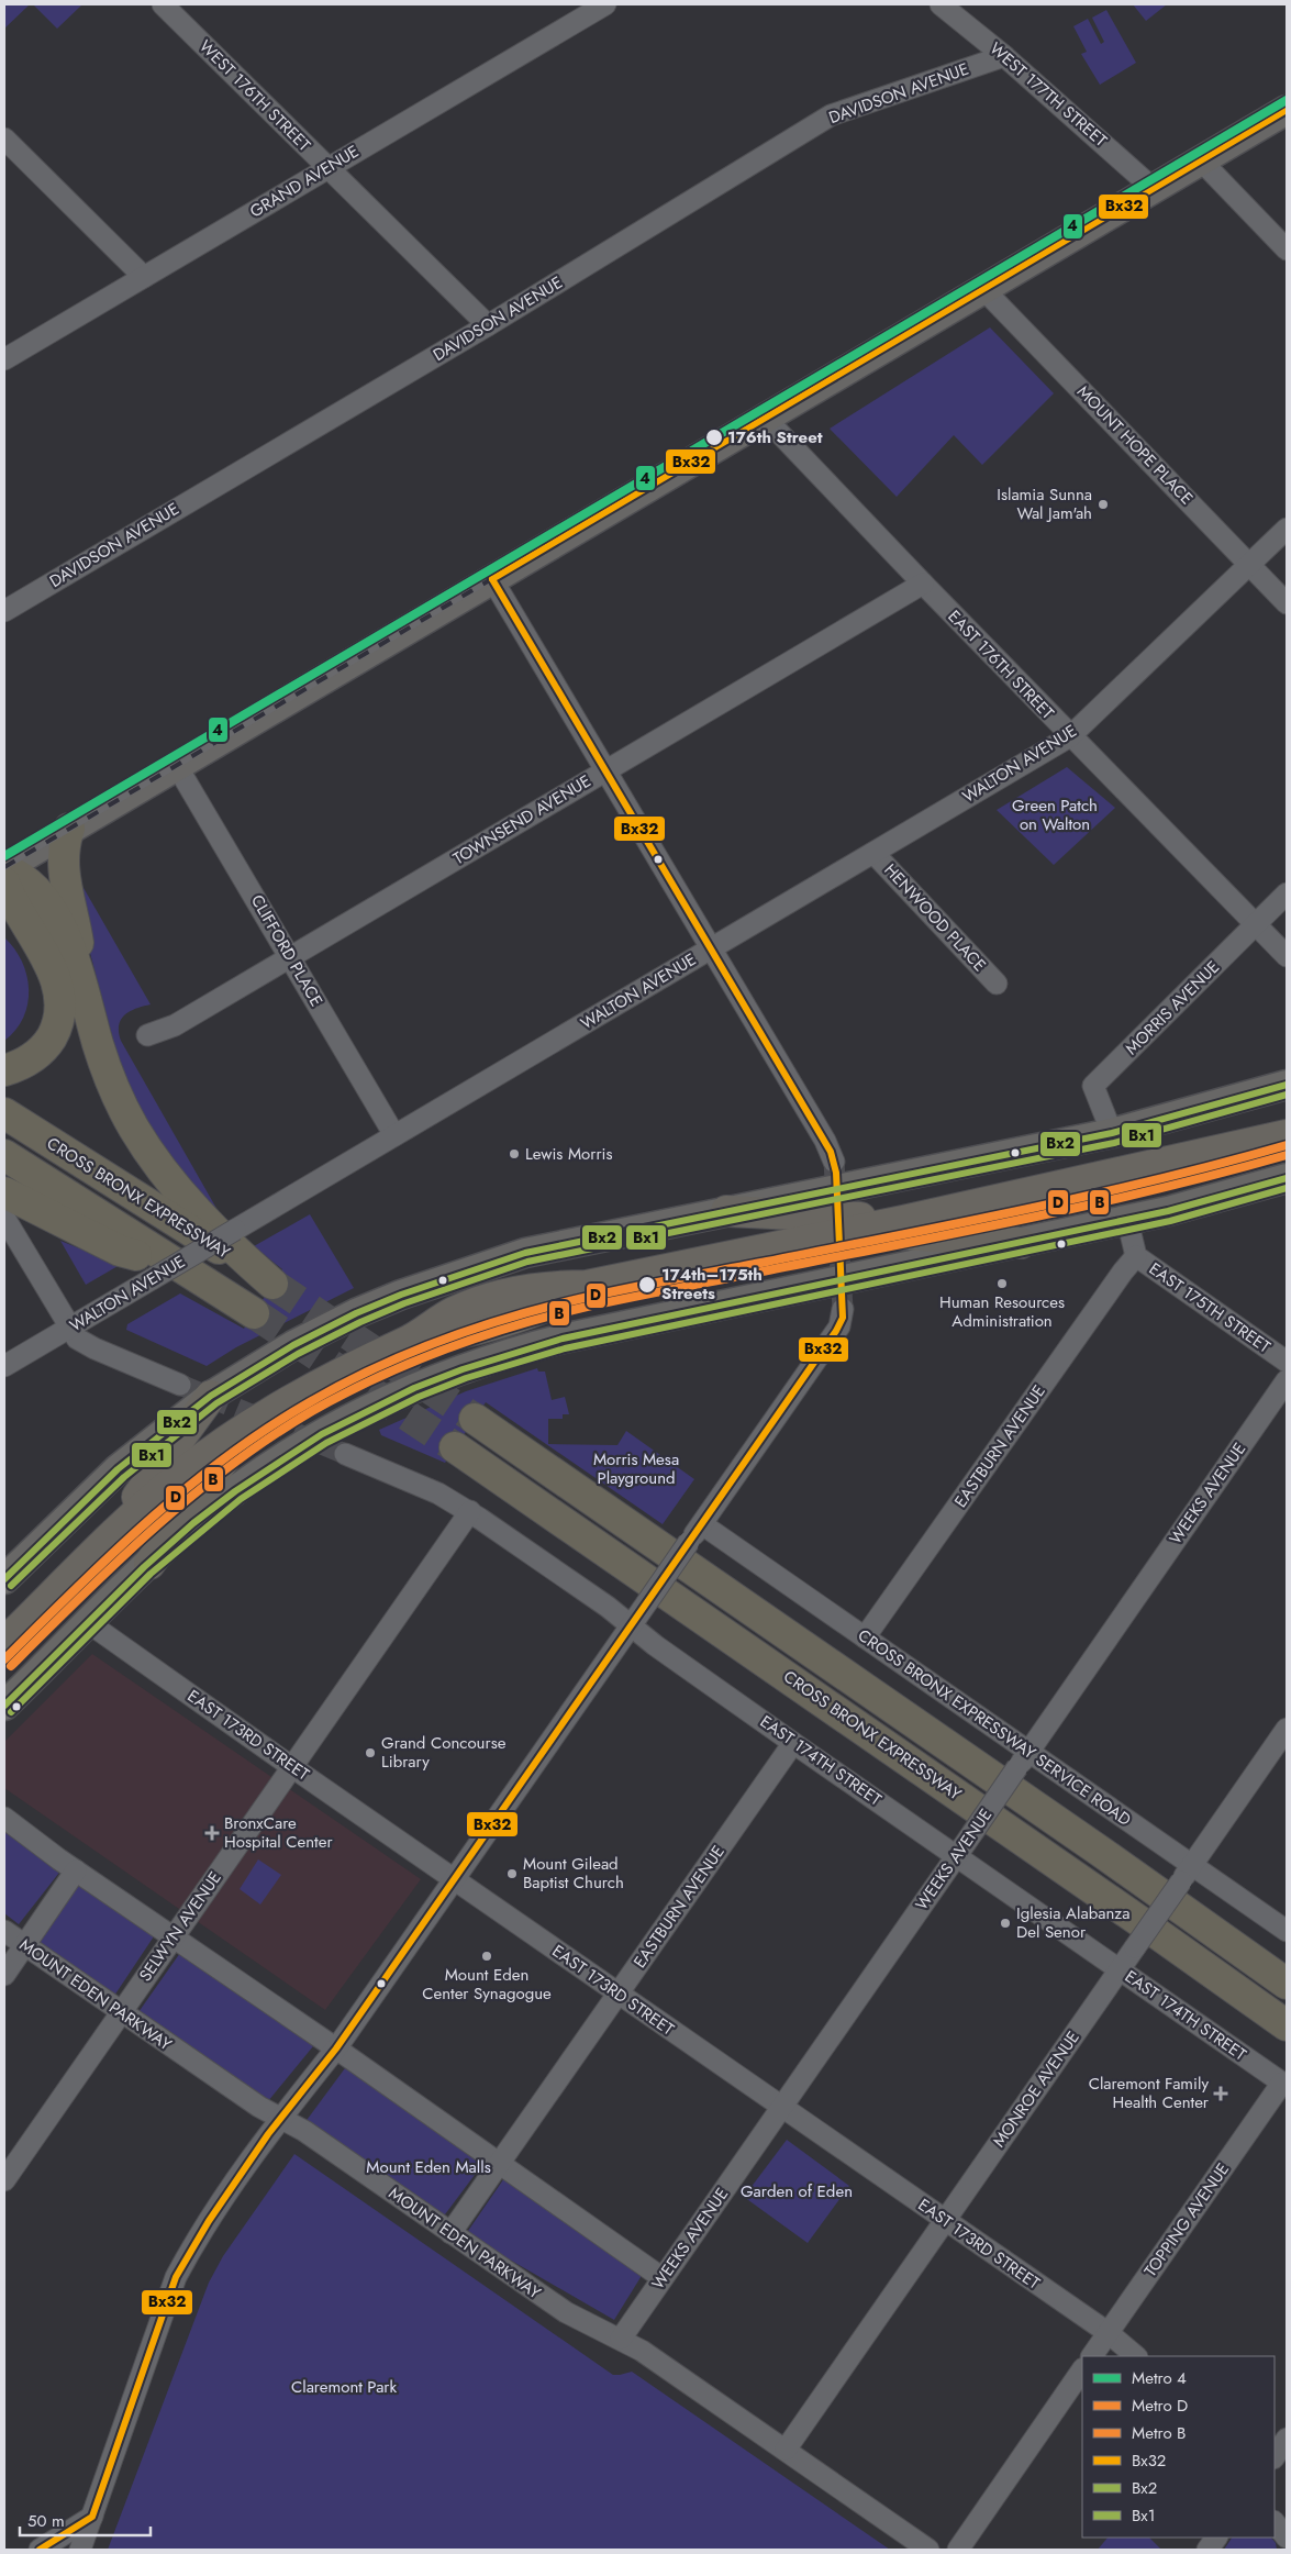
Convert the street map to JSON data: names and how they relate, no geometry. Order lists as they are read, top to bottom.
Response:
{
  "streets": {
    "highway": ["CROSS BRONX EXPRESSWAY"],
    "street": [
      "DAVIDSON AVENUE",
      "WEST 177TH STREET",
      "WEST 176TH STREET",
      "GRAND AVENUE",
      "MOUNT HOPE PLACE",
      "EAST 176TH STREET",
      "WALTON AVENUE",
      "TOWNSEND AVENUE",
      "HENWOOD PLACE",
      "CLIFFORD PLACE",
      "MORRIS AVENUE",
      "EAST 175TH STREET",
      "EASTBURN AVENUE",
      "WEEKS AVENUE",
      "CROSS BRONX EXPRESSWAY SERVICE ROAD",
      "EAST 173RD STREET",
      "EAST 174TH STREET",
      "SELWYN AVENUE",
      "MOUNT EDEN PARKWAY",
      "MONROE AVENUE",
      "TOPPING AVENUE"
    ]
  },
  "crossings": [
    ["DAVIDSON AVENUE", "WEST 177TH STREET"],
    ["DAVIDSON AVENUE", "WEST 176TH STREET"],
    ["WEST 176TH STREET", "GRAND AVENUE"],
    ["MOUNT HOPE PLACE", "WALTON AVENUE"],
    ["EAST 176TH STREET", "WALTON AVENUE"],
    ["EAST 176TH STREET", "TOWNSEND AVENUE"],
    ["EAST 176TH STREET", "MORRIS AVENUE"],
    ["WALTON AVENUE", "HENWOOD PLACE"],
    ["WALTON AVENUE", "CLIFFORD PLACE"],
    ["TOWNSEND AVENUE", "CLIFFORD PLACE"],
    ["EAST 175TH STREET", "EASTBURN AVENUE"],
    ["EASTBURN AVENUE", "CROSS BRONX EXPRESSWAY SERVICE ROAD"],
    ["EASTBURN AVENUE", "EAST 173RD STREET"],
    ["EASTBURN AVENUE", "EAST 174TH STREET"],
    ["EASTBURN AVENUE", "MOUNT EDEN PARKWAY"],
    ["WEEKS AVENUE", "CROSS BRONX EXPRESSWAY SERVICE ROAD"],
    ["WEEKS AVENUE", "EAST 173RD STREET"],
    ["WEEKS AVENUE", "EAST 174TH STREET"],
    ["WEEKS AVENUE", "MOUNT EDEN PARKWAY"],
    ["CROSS BRONX EXPRESSWAY SERVICE ROAD", "MONROE AVENUE"],
    ["EAST 173RD STREET", "SELWYN AVENUE"],
    ["EAST 173RD STREET", "MONROE AVENUE"],
    ["EAST 173RD STREET", "TOPPING AVENUE"],
    ["EAST 174TH STREET", "SELWYN AVENUE"],
    ["EAST 174TH STREET", "MONROE AVENUE"],
    ["EAST 174TH STREET", "TOPPING AVENUE"],
    ["SELWYN AVENUE", "MOUNT EDEN PARKWAY"],
    ["MOUNT EDEN PARKWAY", "MONROE AVENUE"]
  ],
  "parks": [
    "Green Patch on Walton",
    "Morris Mesa Playground",
    "Mount Eden Malls",
    "Garden of Eden",
    "Claremont Park"
  ],
  "places": {
    "other": [
      "176th Street",
      "Islamia Sunna Wal Jam'ah",
      "Lewis Morris",
      "Human Resources Administration",
      "174th–175th Streets",
      "Grand Concourse Library",
      "Mount Gilead Baptist Church",
      "Iglesia Alabanza Del Senor",
      "Mount Eden Center Synagogue"
    ],
    "health": ["BronxCare Hospital Center", "Claremont Family Health Center"]
  },
  "lines": [
    "metro line 4",
    "transit line Bx32",
    "transit line Bx2",
    "transit line Bx1",
    "metro line D",
    "metro line B"
  ],
  "legend": [
    "Metro 4",
    "Metro D",
    "Metro B",
    "Bx32",
    "Bx2",
    "Bx1"
  ],
  "scale_bar": "50 m"
}
